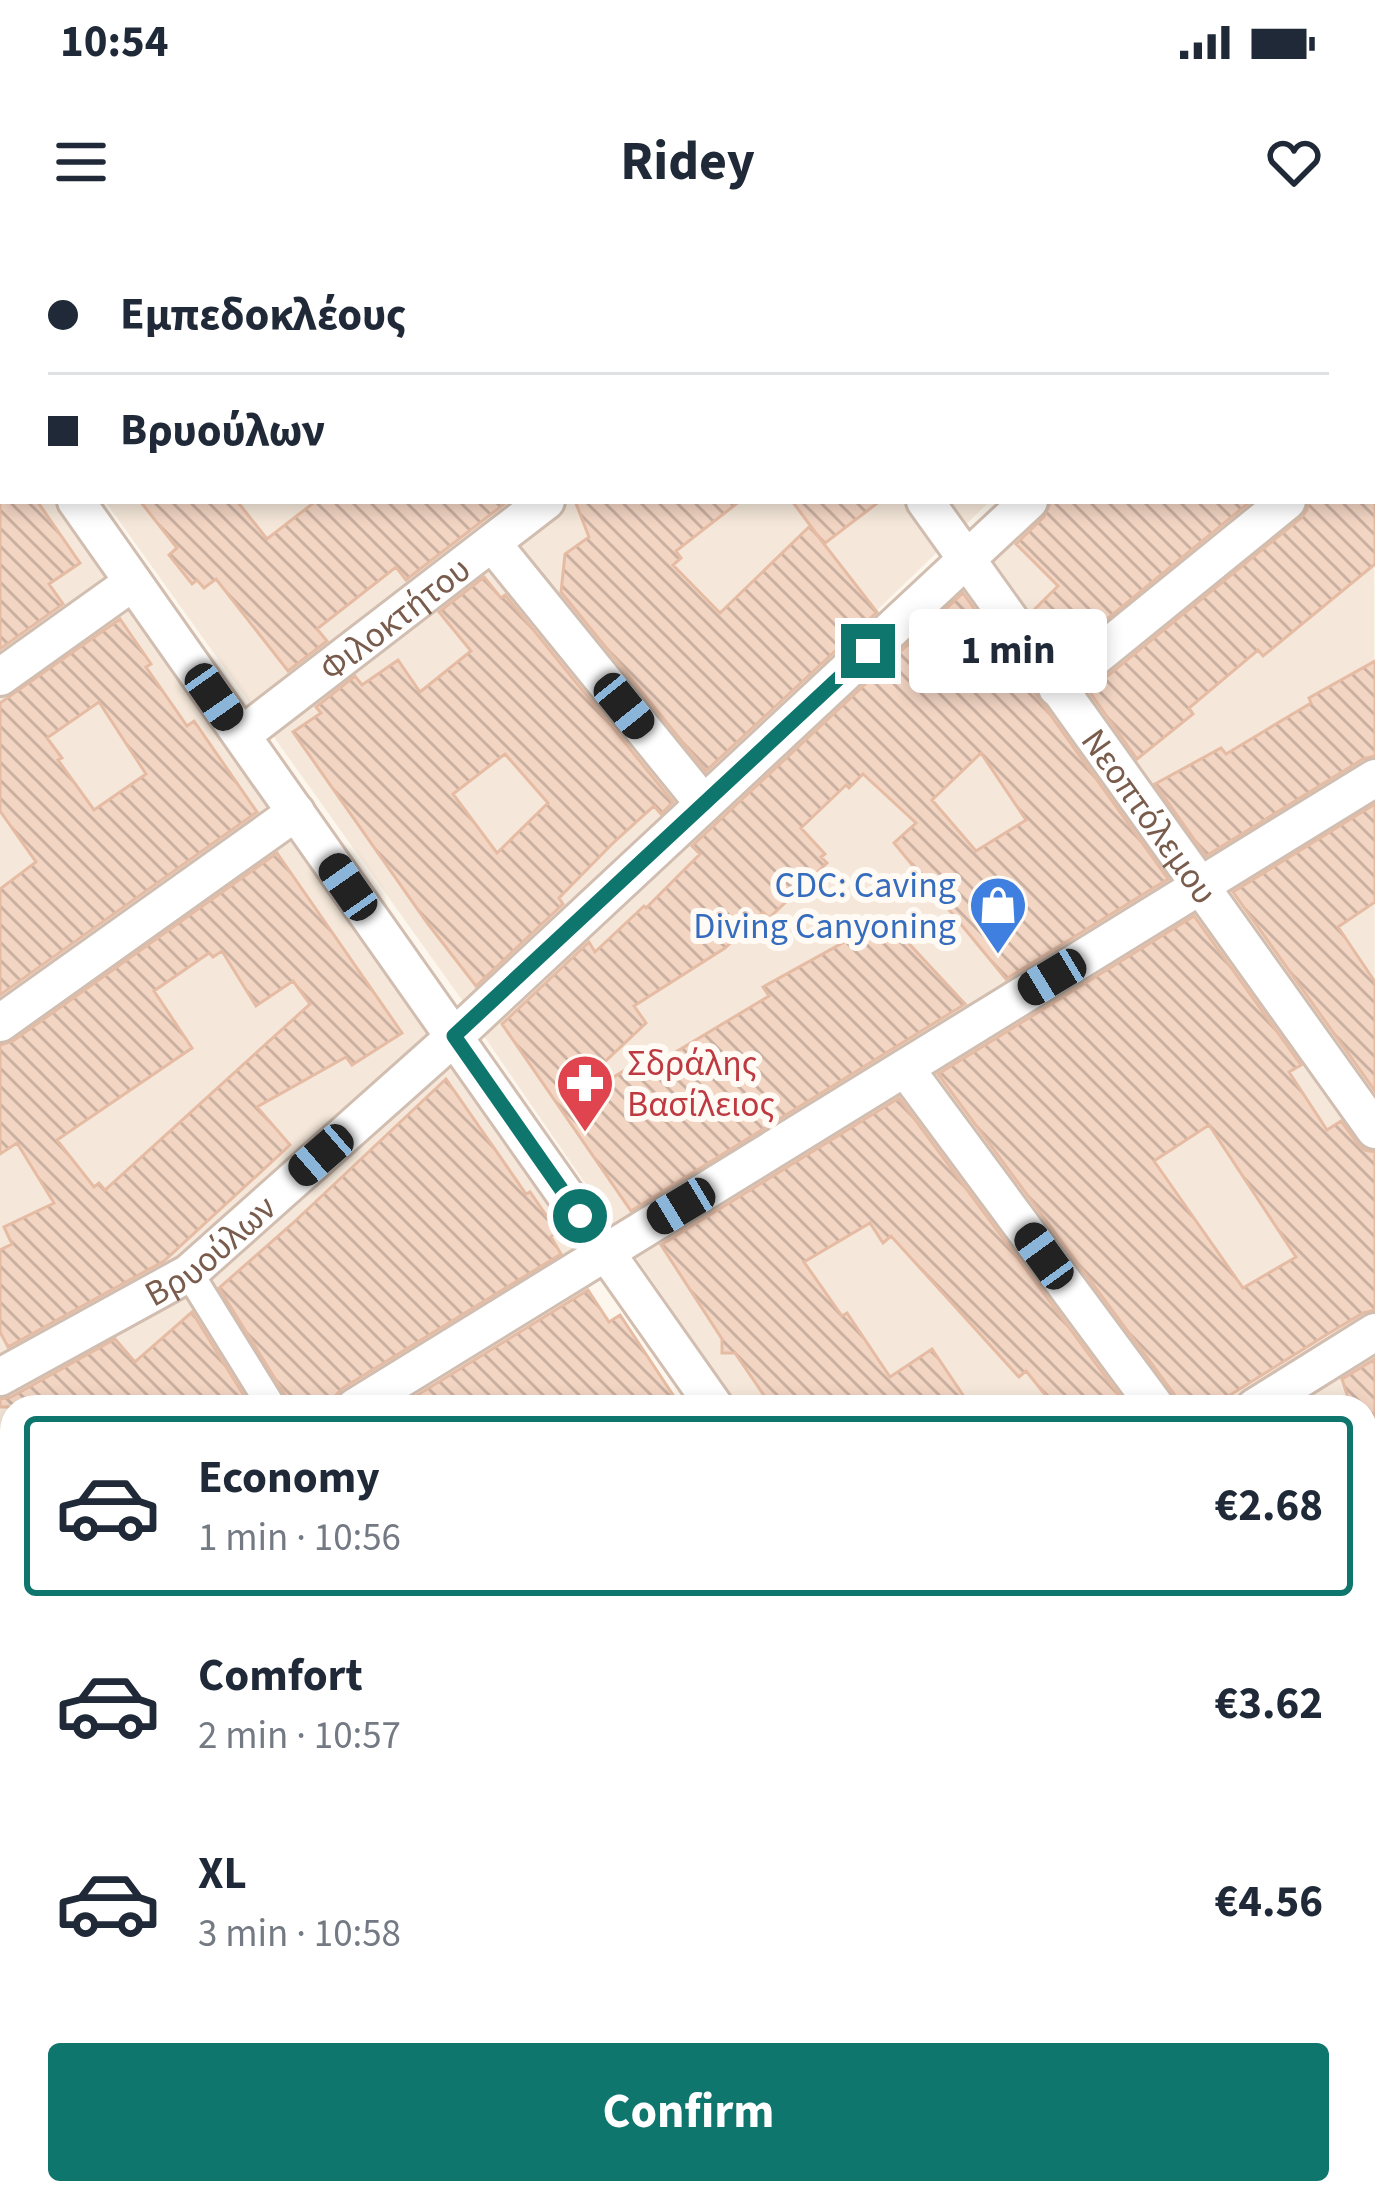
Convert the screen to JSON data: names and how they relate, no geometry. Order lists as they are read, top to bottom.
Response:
{
  "streets": {
    "street": ["Φιλοκτήτου", "Νεοπτόλεμου", "Βρυούλων"]
  },
  "crossings": [
    ["Νεοπτόλεμου", "Βρυούλων"]
  ],
  "places": {
    "shop": ["CDC: Caving Diving Canyoning"],
    "pharmacy": ["Σδράλης Βασίλειος"]
  },
  "page": {
    "status": "10:54",
    "header": "Ridey",
    "banner": ["Εμπεδοκλέους", "Βρυούλων"],
    "bubble": "1 min",
    "list": [
      {
        "name": "Economy",
        "note": "1 min · 10:56",
        "value": "€2.68"
      },
      {
        "name": "Comfort",
        "note": "2 min · 10:57",
        "value": "€3.62"
      },
      {
        "name": "XL",
        "note": "3 min · 10:58",
        "value": "€4.56"
      }
    ],
    "buttons": "Confirm"
  }
}
